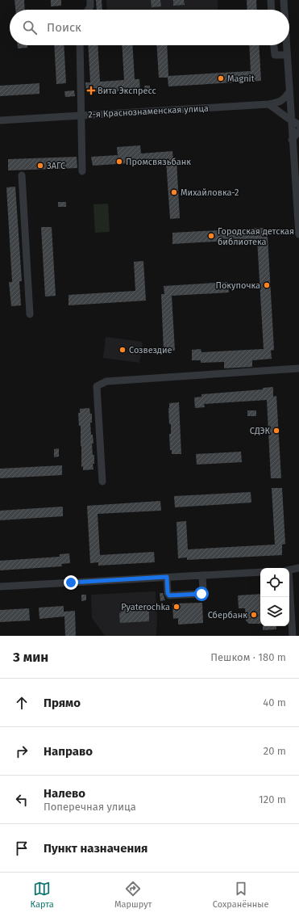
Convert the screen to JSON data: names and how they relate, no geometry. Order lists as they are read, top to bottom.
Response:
{
  "streets": {
    "street": ["2-я Краснознаменская улица"]
  },
  "places": {
    "other": [
      "Magnit",
      "Промсвязьбанк",
      "ЗАГС",
      "Михайловка-2",
      "Городская детская библиотека",
      "Покупочка",
      "Созвездие",
      "СДЭК",
      "Pyaterochka",
      "Сбербанк"
    ],
    "health": ["Вита Экспресс"]
  },
  "page": {
    "search": "Поиск",
    "heading": ["3 мин", "Пешком · 180 m"],
    "list": [
      ["Прямо", "40 m"],
      ["Направо", "20 m"],
      ["Налево", "Поперечная улица", "120 m"],
      "Пункт назначения"
    ],
    "nav": ["Карта", "Маршрут", "Сохранённые"]
  }
}
